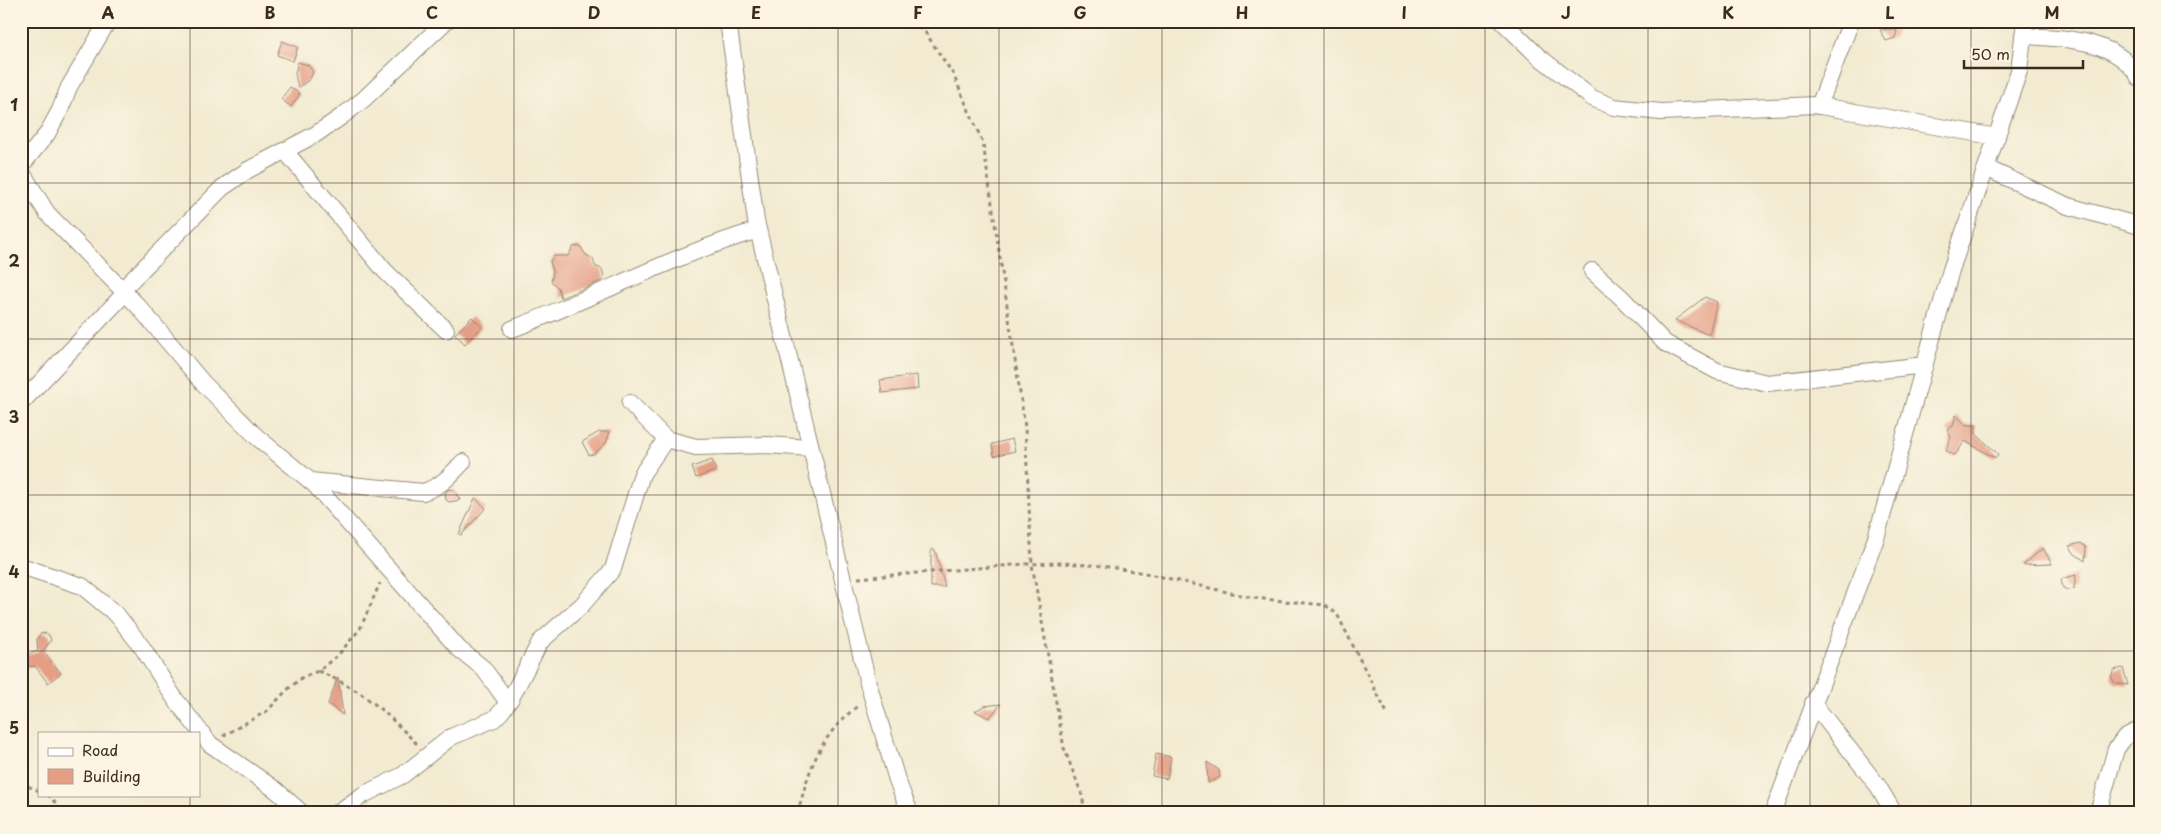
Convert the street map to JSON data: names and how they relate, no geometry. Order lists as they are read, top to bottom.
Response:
{
  "legend": ["Road", "Building"],
  "scale_bar": "50 m",
  "grid": {
    "columns": [
      "A",
      "B",
      "C",
      "D",
      "E",
      "F",
      "G",
      "H",
      "I",
      "J",
      "K",
      "L",
      "M"
    ],
    "rows": [
      "1",
      "2",
      "3",
      "4",
      "5"
    ]
  }
}
